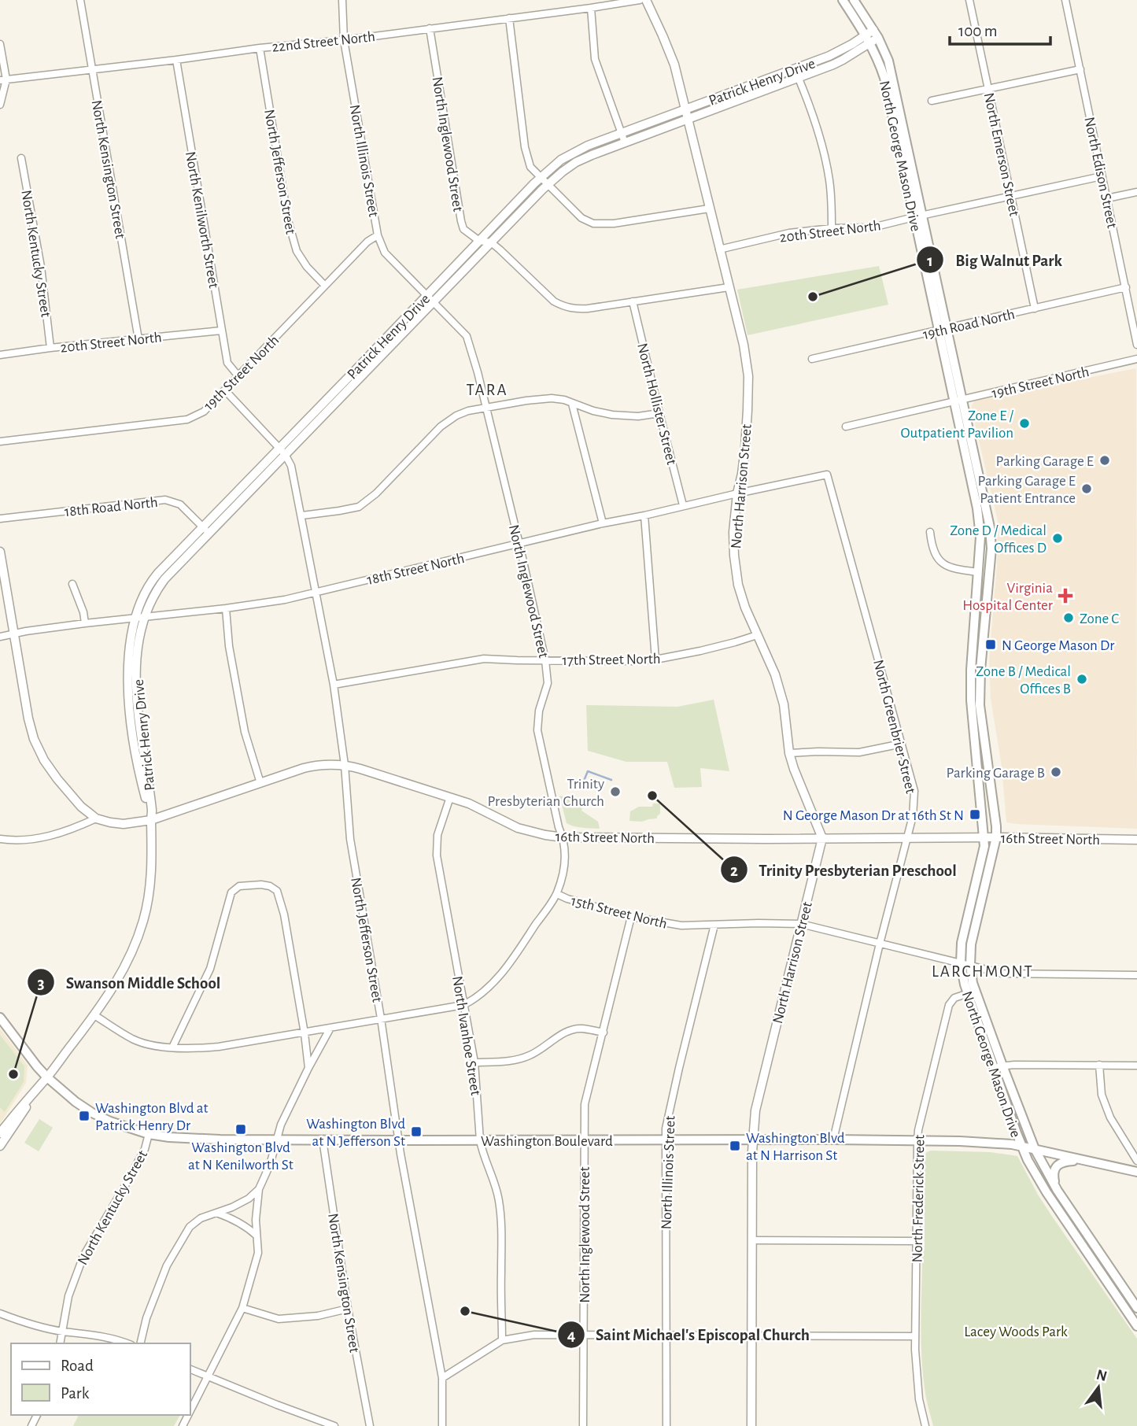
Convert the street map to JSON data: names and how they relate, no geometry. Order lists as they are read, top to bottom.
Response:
{
  "streets": {
    "main road": ["North George Mason Drive", "Washington Boulevard"],
    "street": [
      "22nd Street North",
      "Patrick Henry Drive",
      "North Inglewood Street",
      "North Emerson Street",
      "North Illinois Street",
      "North Kensington Street",
      "North Jefferson Street",
      "North Edison Street",
      "North Kenilworth Street",
      "20th Street North",
      "North Kentucky Street",
      "19th Road North",
      "19th Street North",
      "North Hollister Street",
      "North Harrison Street",
      "18th Road North",
      "18th Street North",
      "17th Street North",
      "North Greenbrier Street",
      "16th Street North",
      "15th Street North",
      "North Ivanhoe Street",
      "North Frederick Street"
    ]
  },
  "crossings": [
    ["22nd Street North", "North Inglewood Street"],
    ["22nd Street North", "North Illinois Street"],
    ["22nd Street North", "North Kensington Street"],
    ["22nd Street North", "North Jefferson Street"],
    ["22nd Street North", "North Kenilworth Street"],
    ["Patrick Henry Drive", "North Inglewood Street"],
    ["Patrick Henry Drive", "North George Mason Drive"],
    ["Patrick Henry Drive", "North Illinois Street"],
    ["Patrick Henry Drive", "North Jefferson Street"],
    ["Patrick Henry Drive", "North Harrison Street"],
    ["Patrick Henry Drive", "18th Road North"],
    ["Patrick Henry Drive", "18th Street North"],
    ["Patrick Henry Drive", "16th Street North"],
    ["Patrick Henry Drive", "15th Street North"],
    ["Patrick Henry Drive", "Washington Boulevard"],
    ["North Inglewood Street", "North Illinois Street"],
    ["North Inglewood Street", "18th Street North"],
    ["North Inglewood Street", "17th Street North"],
    ["North Inglewood Street", "16th Street North"],
    ["North Inglewood Street", "15th Street North"],
    ["North Inglewood Street", "Washington Boulevard"],
    ["North Emerson Street", "20th Street North"],
    ["North Emerson Street", "19th Road North"],
    ["North George Mason Drive", "20th Street North"],
    ["North George Mason Drive", "19th Road North"],
    ["North George Mason Drive", "19th Street North"],
    ["North George Mason Drive", "16th Street North"],
    ["North George Mason Drive", "15th Street North"],
    ["North George Mason Drive", "Washington Boulevard"],
    ["North George Mason Drive", "North Frederick Street"],
    ["North Illinois Street", "19th Street North"],
    ["North Illinois Street", "15th Street North"],
    ["North Illinois Street", "Washington Boulevard"],
    ["North Kensington Street", "20th Street North"],
    ["North Kensington Street", "Washington Boulevard"],
    ["North Jefferson Street", "19th Street North"],
    ["North Jefferson Street", "18th Street North"],
    ["North Jefferson Street", "17th Street North"],
    ["North Jefferson Street", "16th Street North"],
    ["North Jefferson Street", "15th Street North"],
    ["North Jefferson Street", "Washington Boulevard"],
    ["North Edison Street", "20th Street North"],
    ["North Edison Street", "19th Road North"],
    ["North Kenilworth Street", "20th Street North"],
    ["North Kenilworth Street", "19th Street North"],
    ["20th Street North", "North Kentucky Street"],
    ["20th Street North", "North Harrison Street"],
    ["North Kentucky Street", "Washington Boulevard"],
    ["North Hollister Street", "18th Street North"],
    ["North Harrison Street", "18th Street North"],
    ["North Harrison Street", "17th Street North"],
    ["North Harrison Street", "16th Street North"],
    ["North Harrison Street", "15th Street North"],
    ["North Harrison Street", "Washington Boulevard"],
    ["18th Street North", "North Greenbrier Street"],
    ["North Greenbrier Street", "16th Street North"],
    ["North Greenbrier Street", "15th Street North"],
    ["North Greenbrier Street", "Washington Boulevard"],
    ["16th Street North", "North Ivanhoe Street"],
    ["15th Street North", "North Ivanhoe Street"],
    ["North Ivanhoe Street", "Washington Boulevard"],
    ["Washington Boulevard", "North Frederick Street"]
  ],
  "districts": ["TARA", "LARCHMONT"],
  "parks": ["Lacey Woods Park"],
  "places": {
    "other": [
      "Big Walnut Park",
      "Zone E / Outpatient Pavilion",
      "Parking Garage E",
      "Parking Garage E Patient Entrance",
      "Zone D / Medical Offices D",
      "Zone C",
      "Zone B / Medical Offices B",
      "Parking Garage B",
      "Trinity Presbyterian Church",
      "Trinity Presbyterian Preschool",
      "Swanson Middle School",
      "Saint Michael's Episcopal Church"
    ],
    "health": ["Virginia Hospital Center"],
    "transit": [
      "N George Mason Dr",
      "N George Mason Dr at 16th St N",
      "Washington Blvd at Patrick Henry Dr",
      "Washington Blvd at N Kenilworth St",
      "Washington Blvd at N Jefferson St",
      "Washington Blvd at N Harrison St"
    ]
  },
  "legend": ["Road", "Park"],
  "scale_bar": "100 m",
  "north": "top"
}
